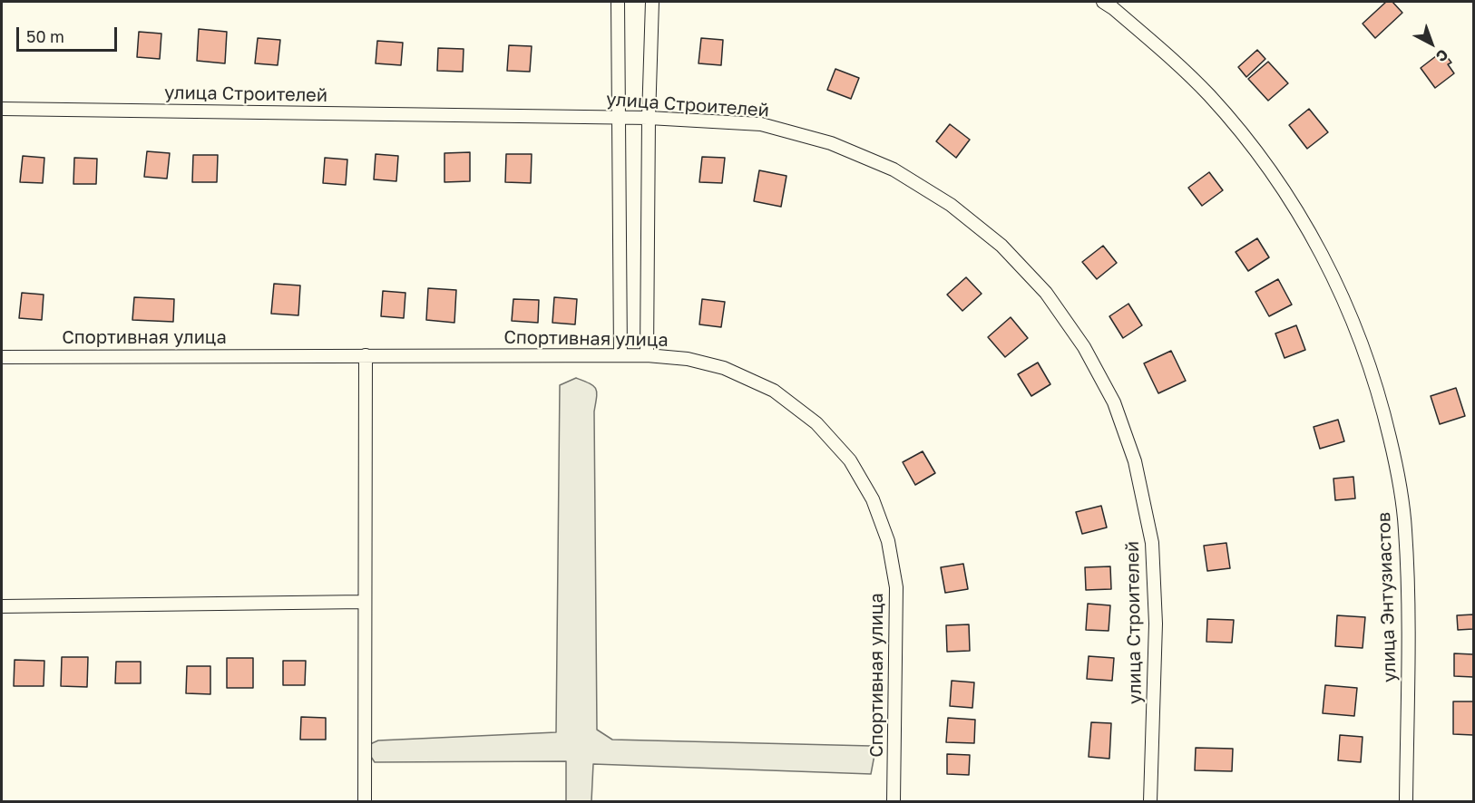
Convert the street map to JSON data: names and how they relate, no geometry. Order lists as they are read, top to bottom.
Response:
{
  "streets": {
    "street": ["улица Строителей", "Спортивная улица", "улица Энтузиастов"]
  },
  "scale_bar": "50 m",
  "north": "bottom right"
}
